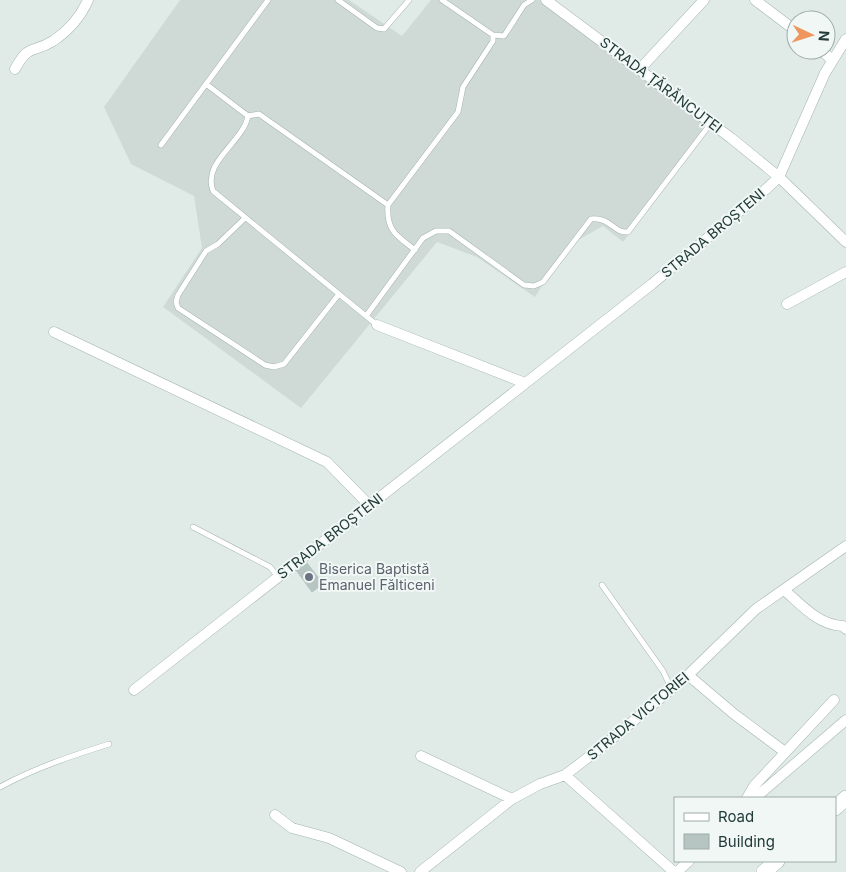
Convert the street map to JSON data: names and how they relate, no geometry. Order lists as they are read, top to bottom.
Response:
{
  "streets": {
    "street": ["STRADA ȚĂRĂNCUȚEI", "STRADA BROȘTENI", "STRADA VICTORIEI"]
  },
  "crossings": [
    ["STRADA ȚĂRĂNCUȚEI", "STRADA BROȘTENI"]
  ],
  "places": ["Biserica Baptistă Emanuel Fălticeni"],
  "legend": ["Road", "Building"],
  "north": "right"
}
